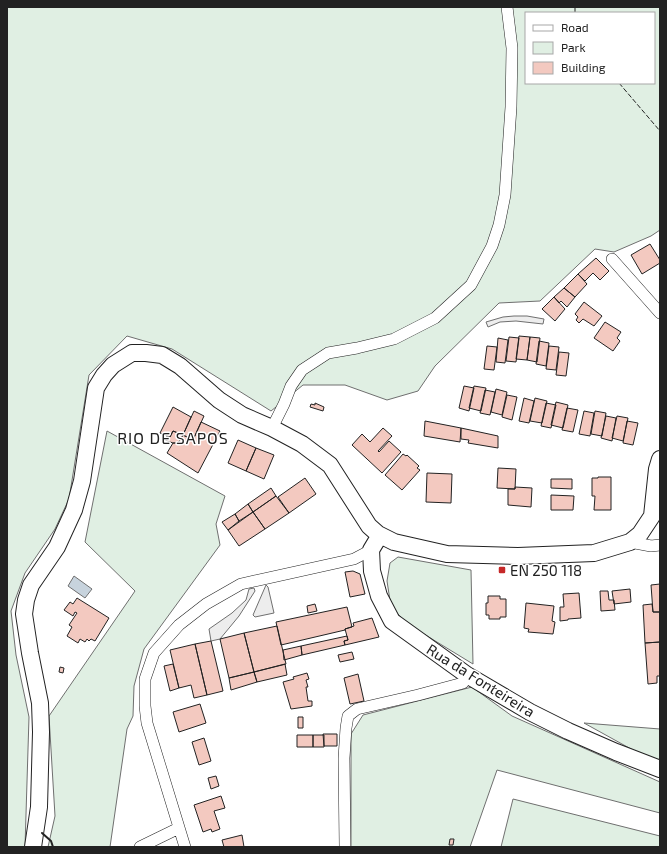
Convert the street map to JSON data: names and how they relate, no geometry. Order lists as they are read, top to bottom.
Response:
{
  "streets": {
    "main road": ["Rua da Fonteireira"]
  },
  "districts": ["RIO DE SAPOS"],
  "places": {
    "transit": ["EN 250 118"]
  },
  "legend": ["Road", "Park", "Building"]
}
